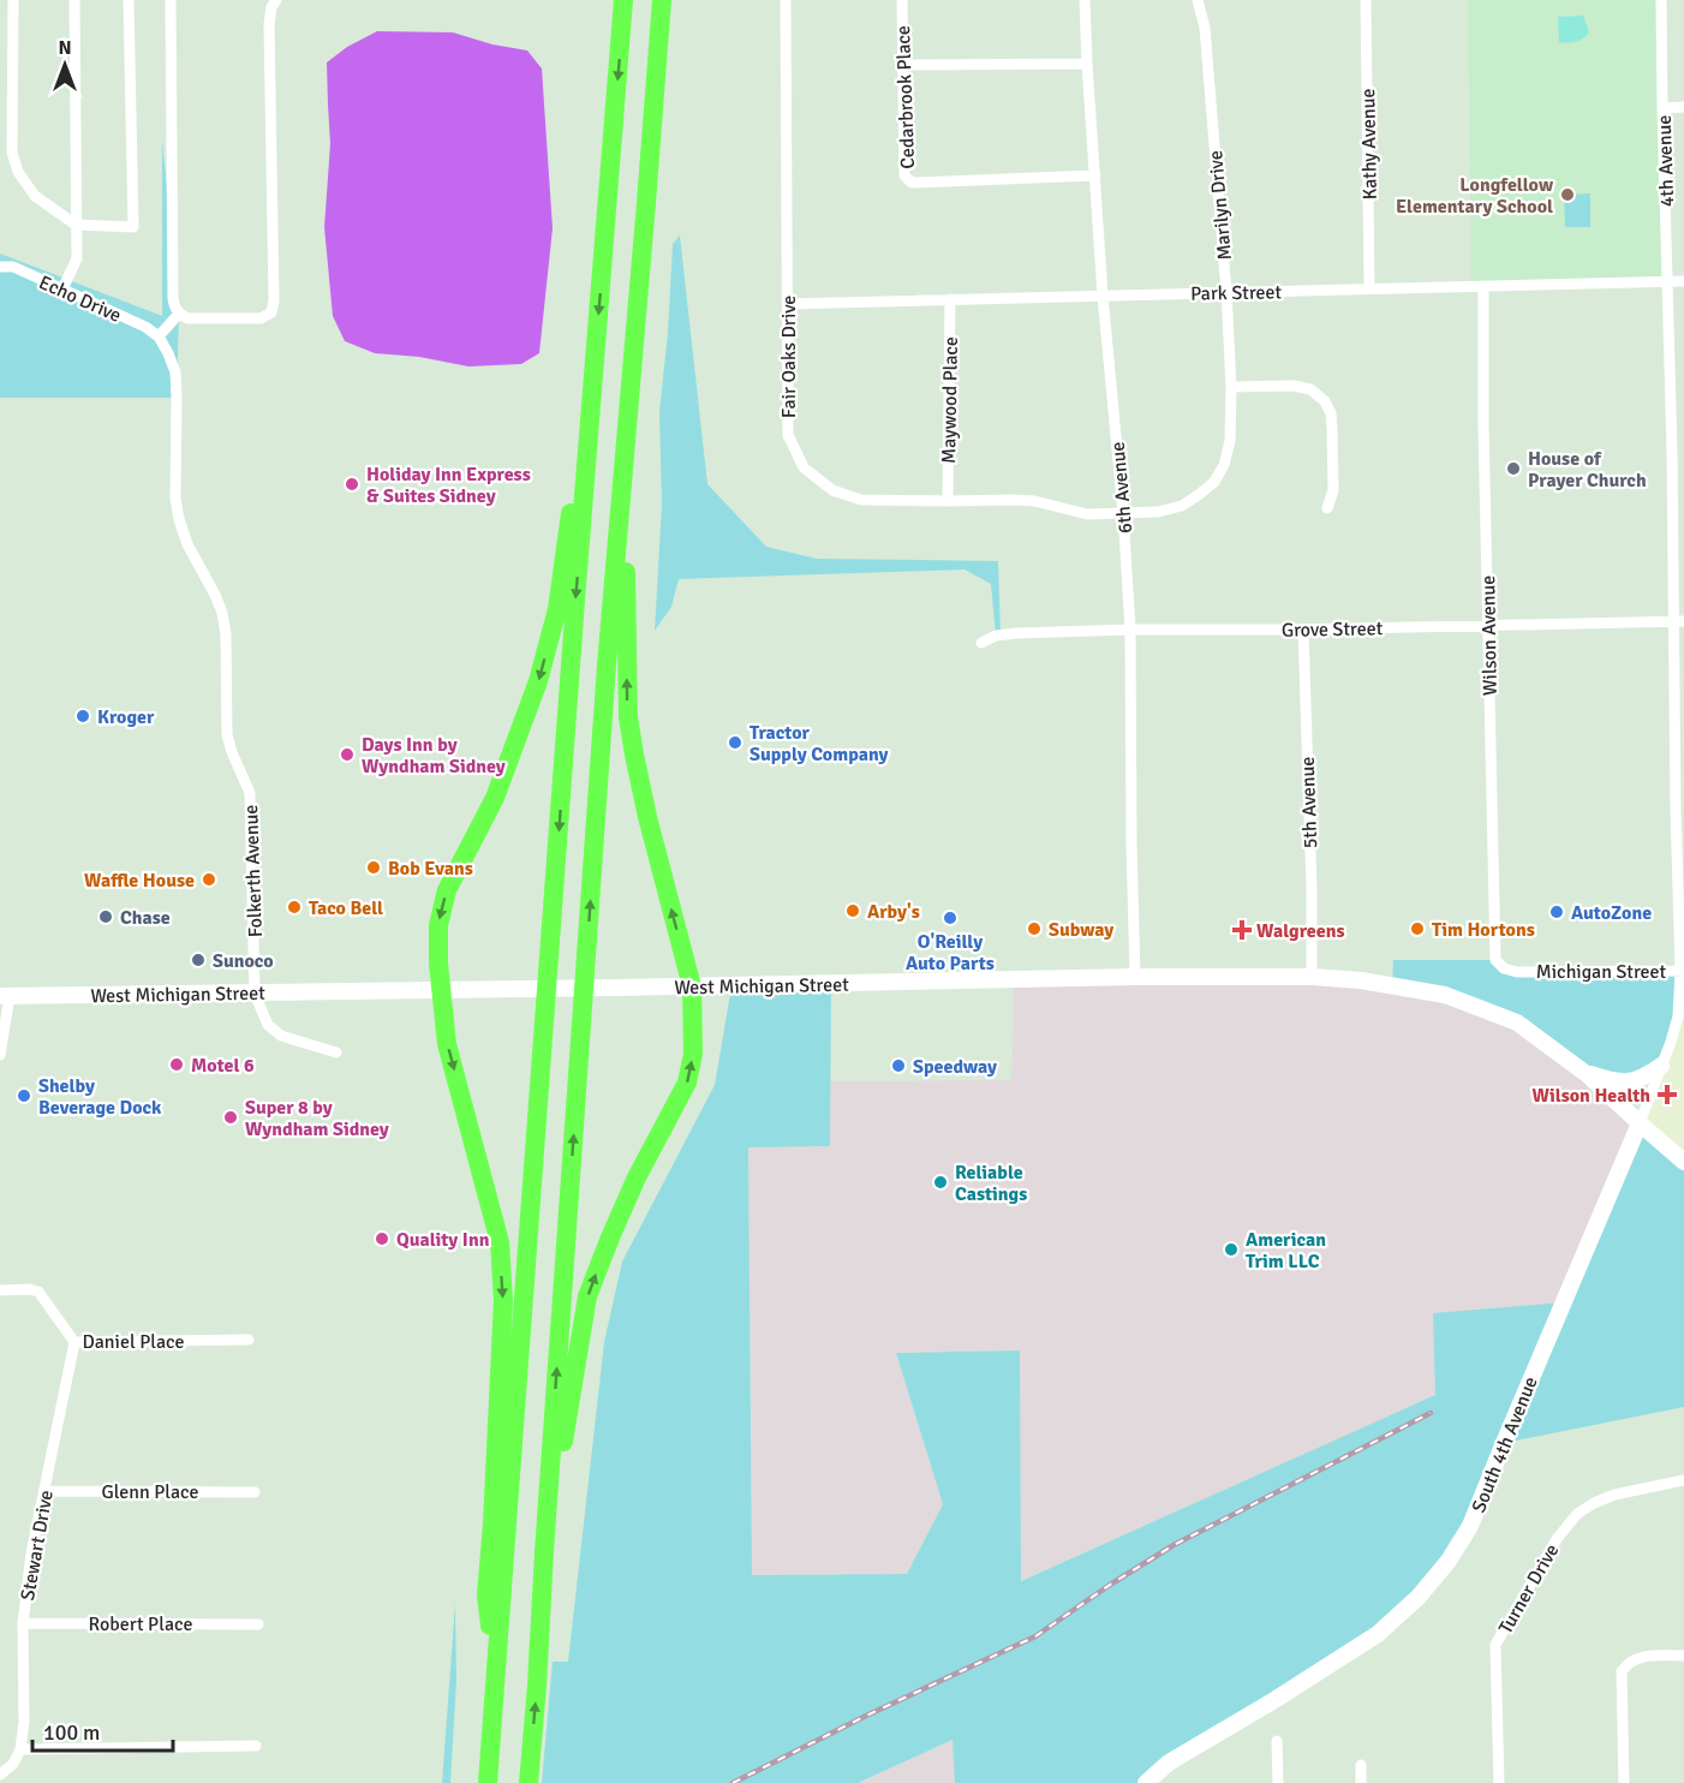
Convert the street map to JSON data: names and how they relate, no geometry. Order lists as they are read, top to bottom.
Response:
{
  "streets": {
    "main road": ["West Michigan Street", "South 4th Avenue"],
    "street": [
      "Cedarbrook Place",
      "Kathy Avenue",
      "4th Avenue",
      "Marilyn Drive",
      "Park Street",
      "Echo Drive",
      "Fair Oaks Drive",
      "Maywood Place",
      "6th Avenue",
      "Grove Street",
      "Wilson Avenue",
      "5th Avenue",
      "Folkerth Avenue",
      "Michigan Street",
      "Daniel Place",
      "Glenn Place",
      "Stewart Drive",
      "Turner Drive",
      "Robert Place"
    ]
  },
  "crossings": [
    ["Cedarbrook Place", "6th Avenue"],
    ["Kathy Avenue", "Park Street"],
    ["4th Avenue", "Park Street"],
    ["4th Avenue", "Grove Street"],
    ["4th Avenue", "Michigan Street"],
    ["4th Avenue", "South 4th Avenue"],
    ["Marilyn Drive", "Park Street"],
    ["Marilyn Drive", "Fair Oaks Drive"],
    ["Marilyn Drive", "6th Avenue"],
    ["Park Street", "Fair Oaks Drive"],
    ["Park Street", "Maywood Place"],
    ["Park Street", "6th Avenue"],
    ["Park Street", "Wilson Avenue"],
    ["Echo Drive", "Folkerth Avenue"],
    ["Fair Oaks Drive", "Maywood Place"],
    ["Fair Oaks Drive", "6th Avenue"],
    ["6th Avenue", "Grove Street"],
    ["6th Avenue", "West Michigan Street"],
    ["Grove Street", "Wilson Avenue"],
    ["Grove Street", "5th Avenue"],
    ["Wilson Avenue", "Michigan Street"],
    ["5th Avenue", "West Michigan Street"],
    ["Folkerth Avenue", "West Michigan Street"],
    ["Michigan Street", "South 4th Avenue"],
    ["West Michigan Street", "South 4th Avenue"],
    ["Daniel Place", "Stewart Drive"],
    ["Glenn Place", "Stewart Drive"],
    ["Stewart Drive", "Robert Place"]
  ],
  "places": {
    "other": [
      "Longfellow Elementary School",
      "House of Prayer Church",
      "Holiday Inn Express & Suites Sidney",
      "Kroger",
      "Tractor Supply Company",
      "Days Inn by Wyndham Sidney",
      "Bob Evans",
      "Waffle House",
      "Taco Bell",
      "Arby's",
      "AutoZone",
      "Chase",
      "O'Reilly Auto Parts",
      "Subway",
      "Tim Hortons",
      "Sunoco",
      "Motel 6",
      "Speedway",
      "Shelby Beverage Dock",
      "Super 8 by Wyndham Sidney",
      "Reliable Castings",
      "Quality Inn",
      "American Trim LLC"
    ],
    "health": ["Walgreens", "Wilson Health"]
  },
  "scale_bar": "100 m",
  "north": "top"
}
